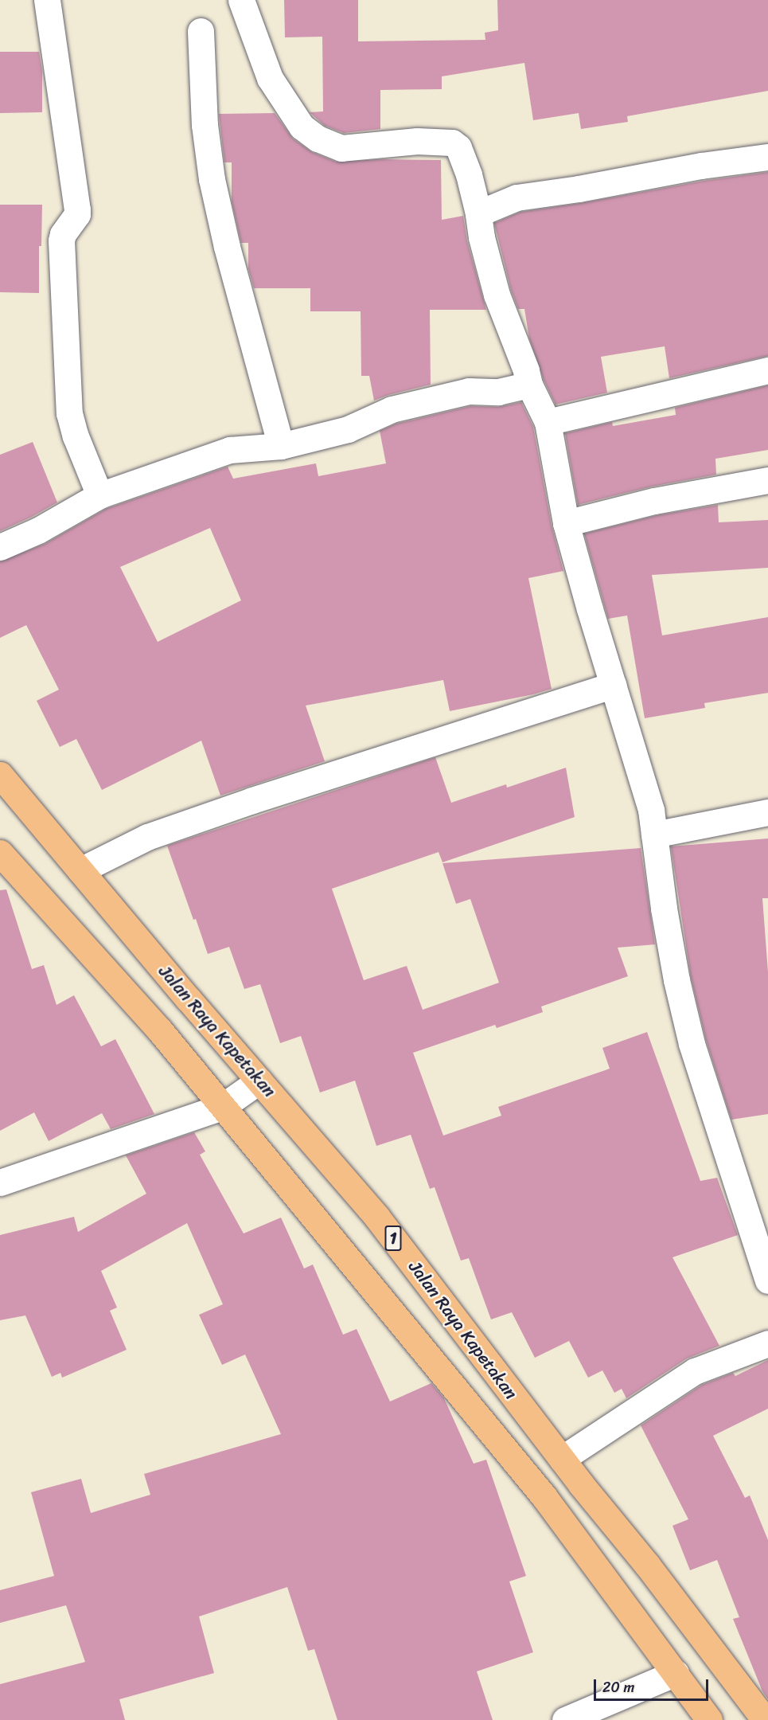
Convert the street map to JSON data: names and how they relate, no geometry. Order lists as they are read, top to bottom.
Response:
{
  "streets": {
    "highway": ["Jalan Raya Kapetakan", "1"]
  },
  "scale_bar": "20 m"
}
